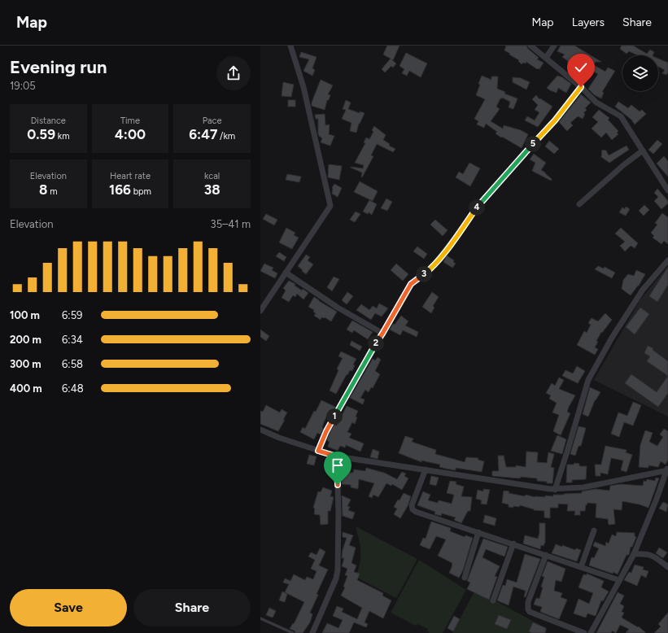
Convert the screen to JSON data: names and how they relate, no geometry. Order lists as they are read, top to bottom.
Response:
{
  "page": {
    "header": "Map",
    "nav": ["Map", "Layers", "Share"],
    "heading": ["Evening run", "19:05"],
    "stats": [
      ["Distance", "0.59 km"],
      ["Time", "4:00"],
      ["Pace", "6:47 /km"],
      ["Elevation", "8 m"],
      ["Heart rate", "166 bpm"],
      ["kcal", "38"]
    ],
    "pins": [
      "5",
      "4",
      "3",
      "2",
      "1"
    ],
    "chart": ["Elevation", "35–41 m"],
    "list": [
      {
        "name": "100 m",
        "note": "6:59"
      },
      {
        "name": "200 m",
        "note": "6:34"
      },
      {
        "name": "300 m",
        "note": "6:58"
      },
      {
        "name": "400 m",
        "note": "6:48"
      }
    ],
    "buttons": ["Save", "Share"]
  }
}
